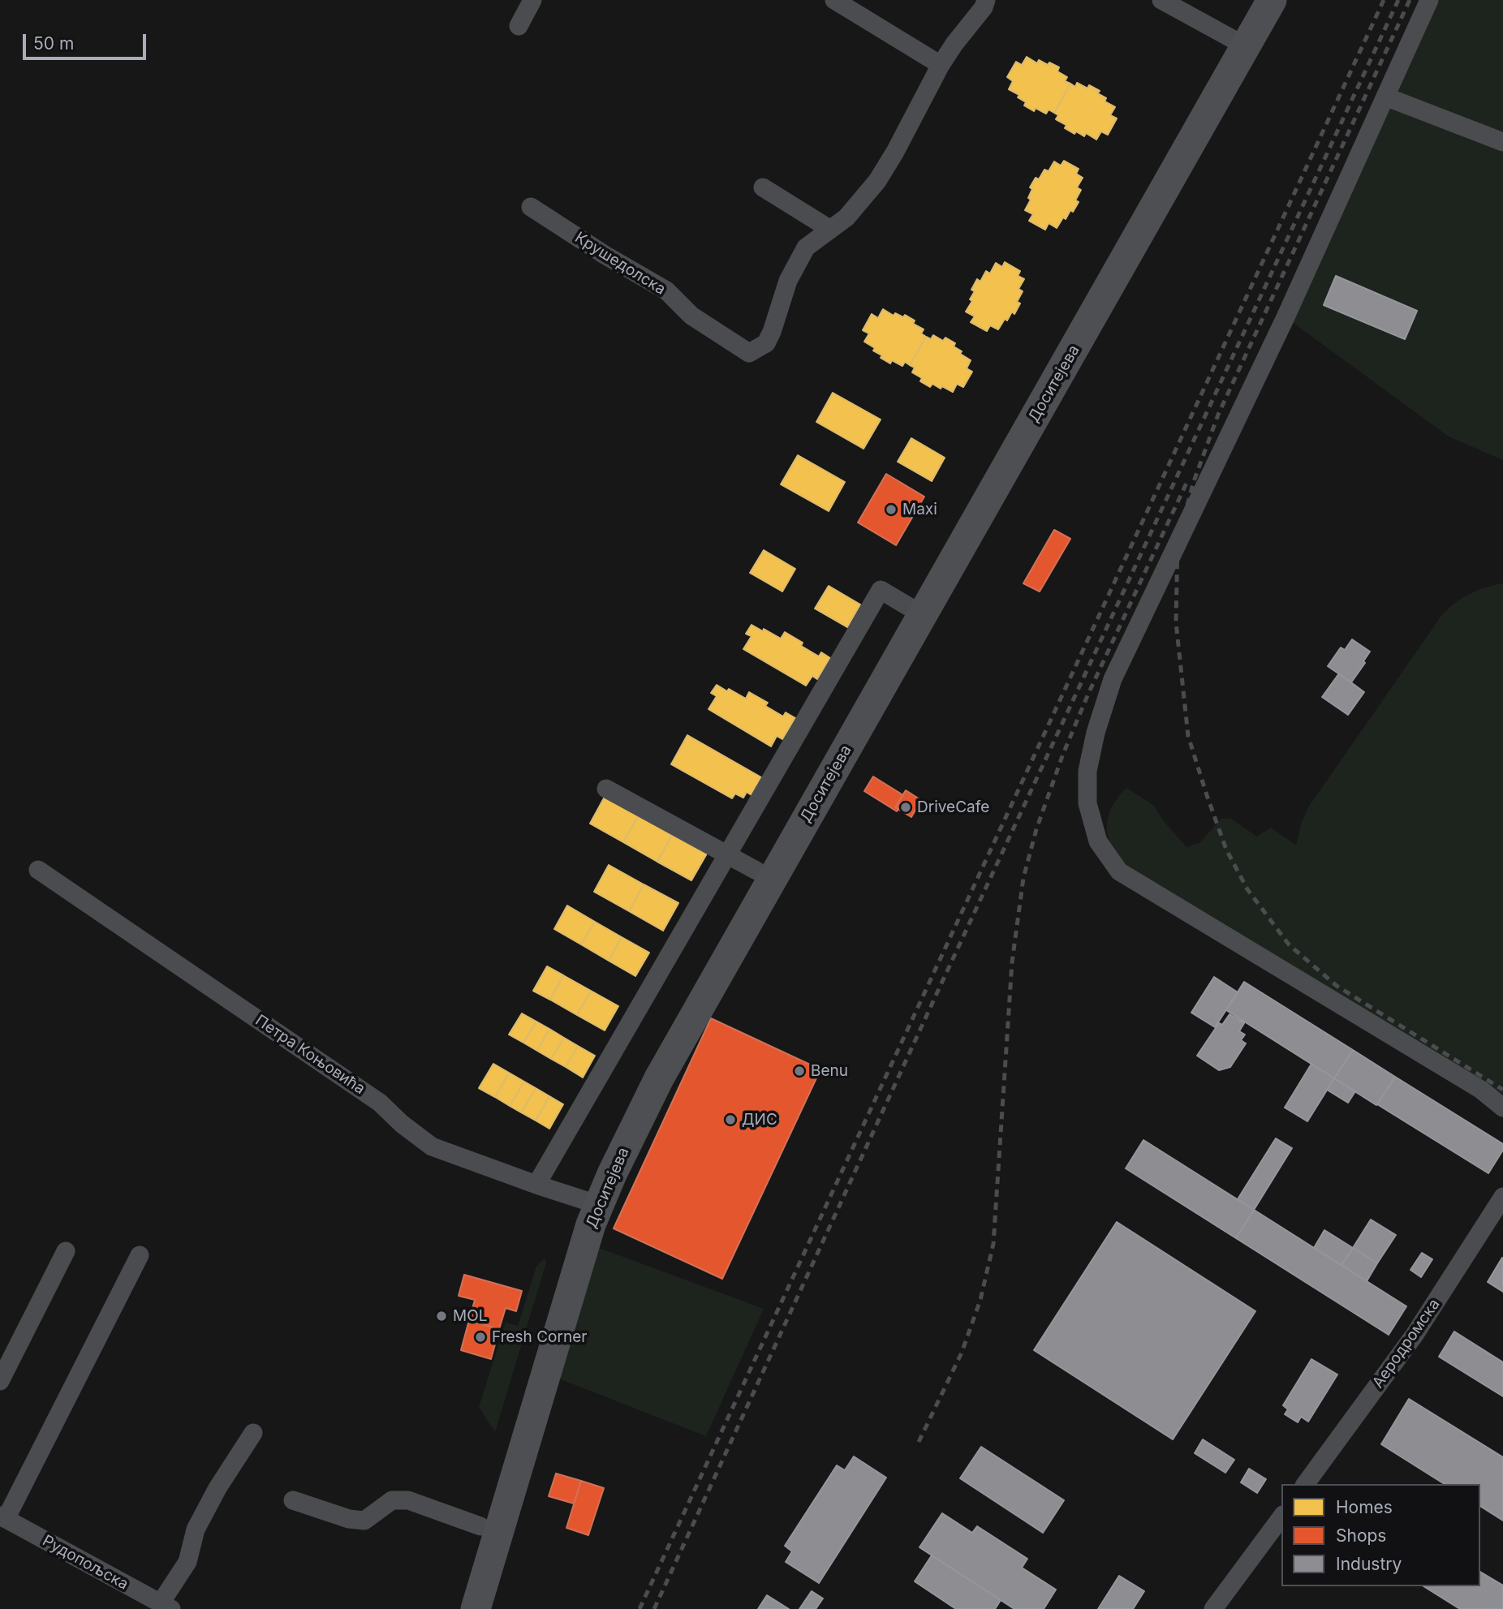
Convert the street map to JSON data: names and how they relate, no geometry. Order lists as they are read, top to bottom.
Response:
{
  "streets": {
    "main road": ["Доситејева"],
    "street": [
      "Крушедолска",
      "Петра Коњовића",
      "Аеродромска",
      "Рудопољска"
    ]
  },
  "crossings": [
    ["Доситејева", "Петра Коњовића"]
  ],
  "places": [
    "Maxi",
    "DriveCafe",
    "Benu",
    "ДИС",
    "MOL",
    "Fresh Corner"
  ],
  "legend": ["Homes", "Shops", "Industry"],
  "scale_bar": "50 m"
}
